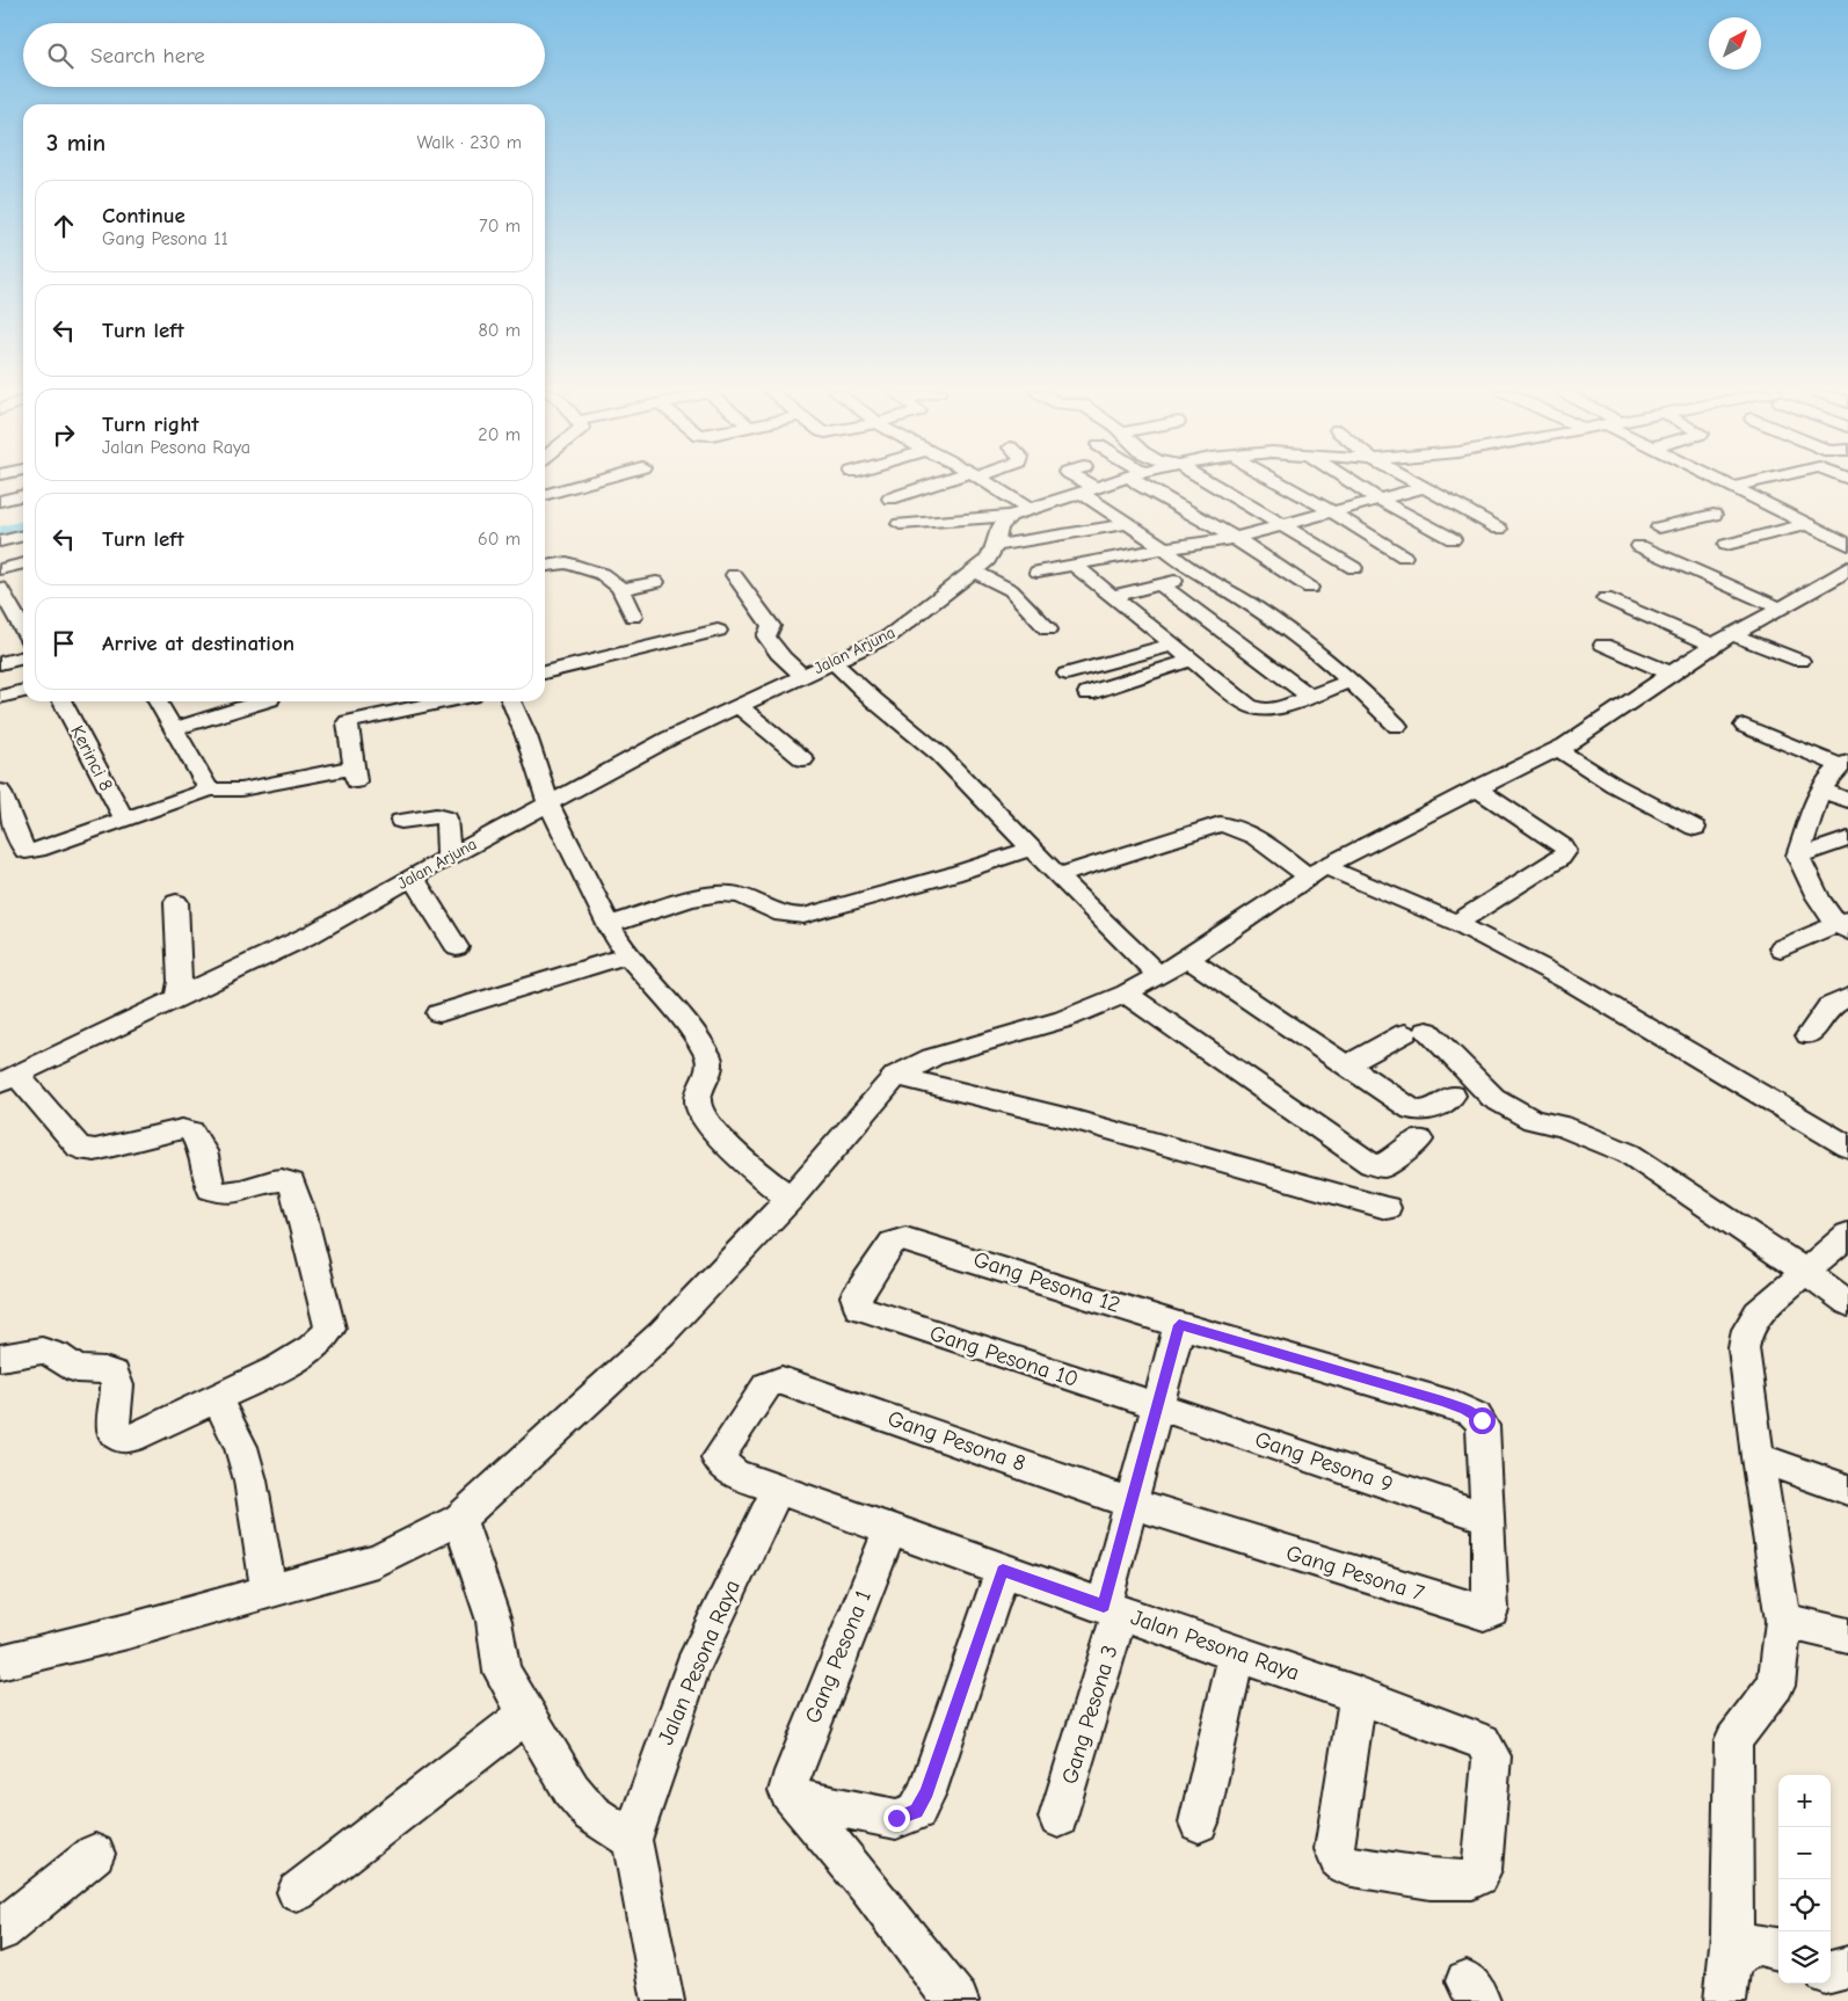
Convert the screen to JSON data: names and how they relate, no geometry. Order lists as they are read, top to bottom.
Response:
{
  "streets": {
    "street": [
      "Jalan Arjuna",
      "Kerinci 8",
      "Gang Pesona 12",
      "Gang Pesona 10",
      "Gang Pesona 8",
      "Gang Pesona 9",
      "Gang Pesona 7",
      "Jalan Pesona Raya",
      "Gang Pesona 1",
      "Gang Pesona 3"
    ]
  },
  "crossings": [
    ["Gang Pesona 12", "Gang Pesona 10"],
    ["Gang Pesona 12", "Gang Pesona 9"],
    ["Gang Pesona 12", "Gang Pesona 7"],
    ["Gang Pesona 12", "Gang Pesona 3"],
    ["Gang Pesona 10", "Gang Pesona 9"],
    ["Gang Pesona 10", "Gang Pesona 3"],
    ["Gang Pesona 8", "Gang Pesona 7"],
    ["Gang Pesona 8", "Jalan Pesona Raya"],
    ["Gang Pesona 8", "Gang Pesona 3"],
    ["Gang Pesona 9", "Gang Pesona 7"],
    ["Gang Pesona 9", "Gang Pesona 3"],
    ["Gang Pesona 7", "Gang Pesona 3"],
    ["Jalan Pesona Raya", "Gang Pesona 1"],
    ["Jalan Pesona Raya", "Gang Pesona 3"]
  ],
  "north": "top right",
  "page": {
    "search": "Search here",
    "heading": ["3 min", "Walk · 230 m"],
    "list": [
      ["Continue", "Gang Pesona 11", "70 m"],
      ["Turn left", "80 m"],
      ["Turn right", "Jalan Pesona Raya", "20 m"],
      ["Turn left", "60 m"],
      "Arrive at destination"
    ],
    "map_buttons": ["+", "−"]
  }
}
